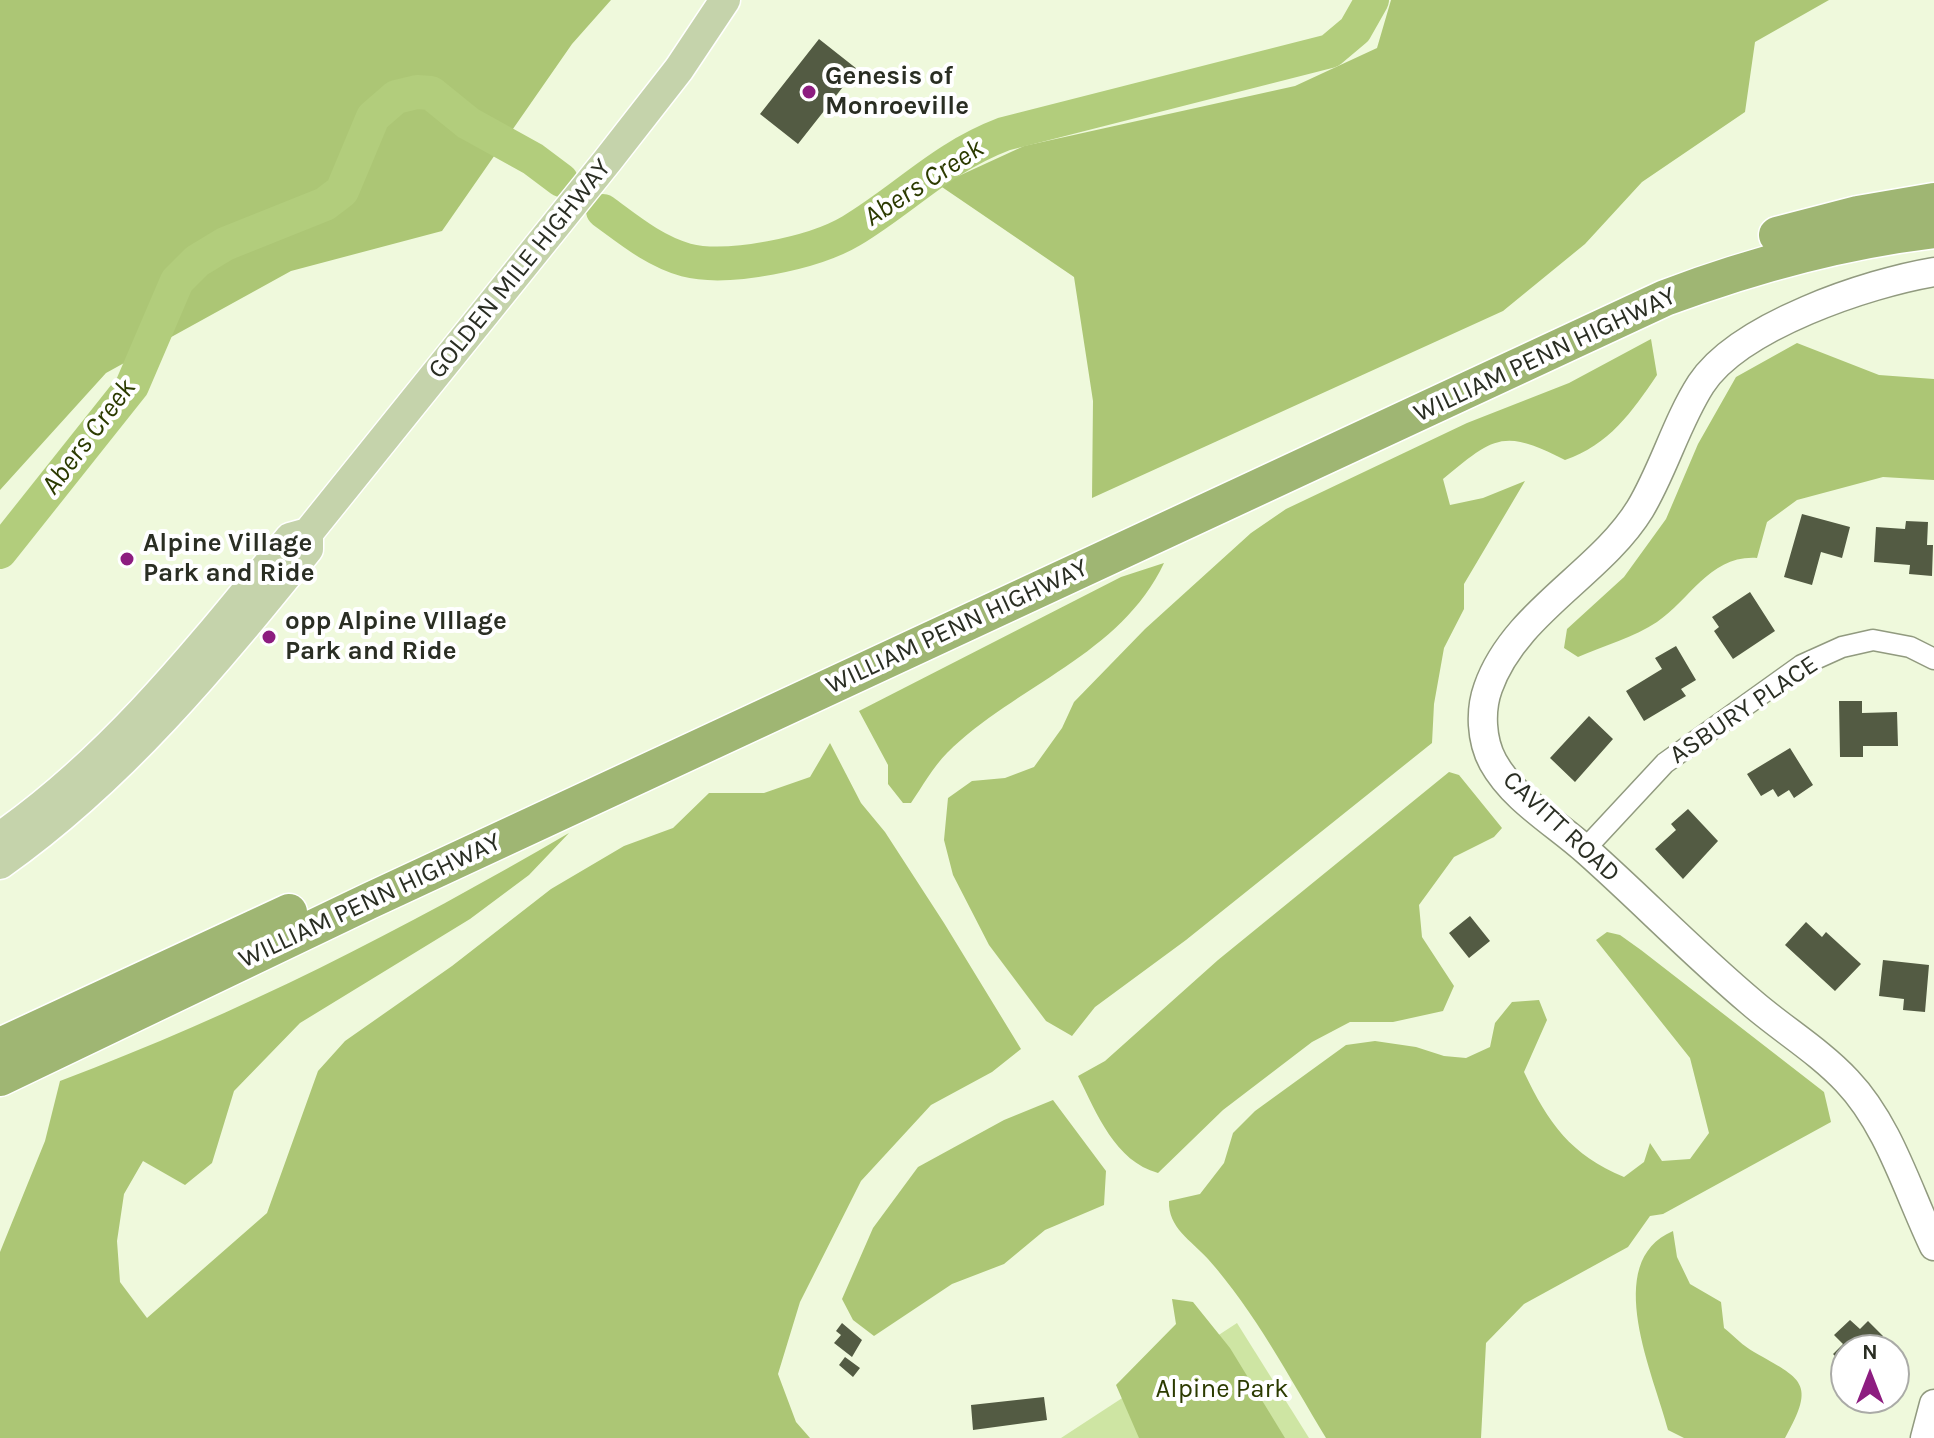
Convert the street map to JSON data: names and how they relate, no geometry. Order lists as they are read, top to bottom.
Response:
{
  "streets": {
    "highway": ["WILLIAM PENN HIGHWAY"],
    "main road": ["GOLDEN MILE HIGHWAY"],
    "street": ["ASBURY PLACE", "CAVITT ROAD"]
  },
  "crossings": [
    ["ASBURY PLACE", "CAVITT ROAD"]
  ],
  "water": ["Abers Creek"],
  "parks": ["Alpine Park"],
  "places": ["Genesis of Monroeville", "Alpine Village Park and Ride", "opp Alpine VIllage Park and Ride"],
  "north": "top"
}
